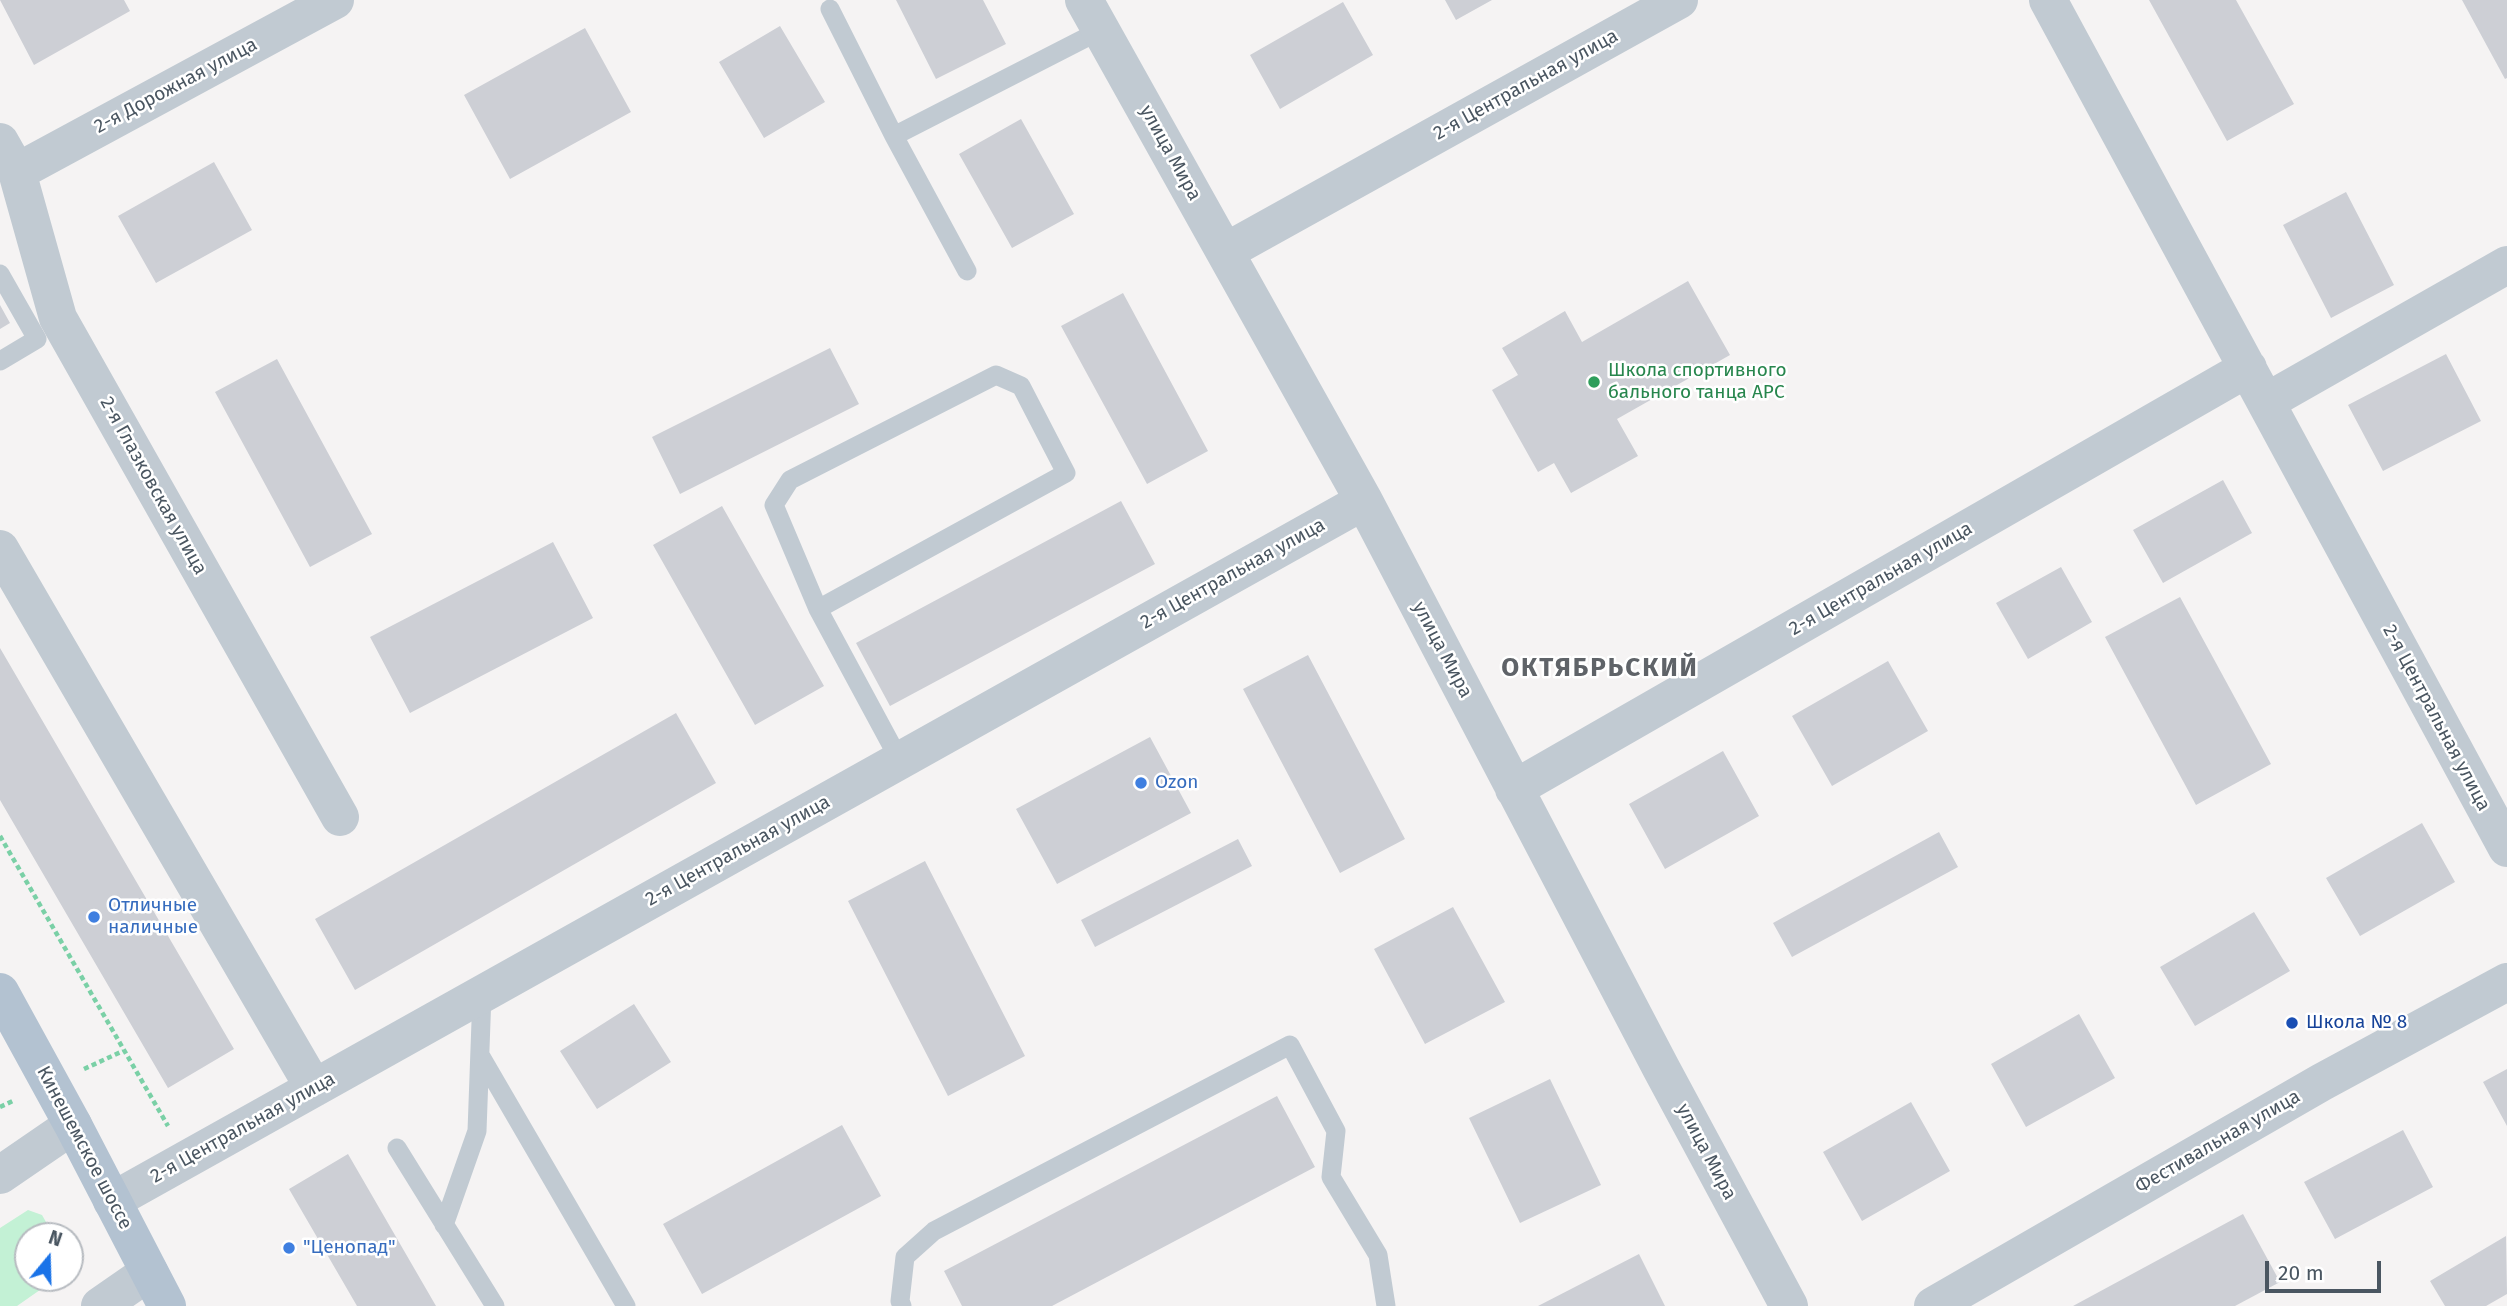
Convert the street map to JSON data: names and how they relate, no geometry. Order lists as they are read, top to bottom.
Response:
{
  "streets": {
    "main road": ["Кинешемское шоссе"],
    "street": [
      "2-я Центральная улица",
      "2-я Дорожная улица",
      "улица Мира",
      "2-я Глазковская улица",
      "Фестивальная улица"
    ]
  },
  "crossings": [
    ["2-я Центральная улица", "улица Мира"],
    ["2-я Центральная улица", "Кинешемское шоссе"],
    ["2-я Дорожная улица", "2-я Глазковская улица"]
  ],
  "districts": ["ОКТЯБРЬСКИЙ"],
  "places": [
    "Школа спортивного бального танца АРС",
    "Ozon",
    "Отличные наличные",
    "Школа № 8",
    "\"Ценопад\""
  ],
  "scale_bar": "20 m",
  "north": "top"
}
